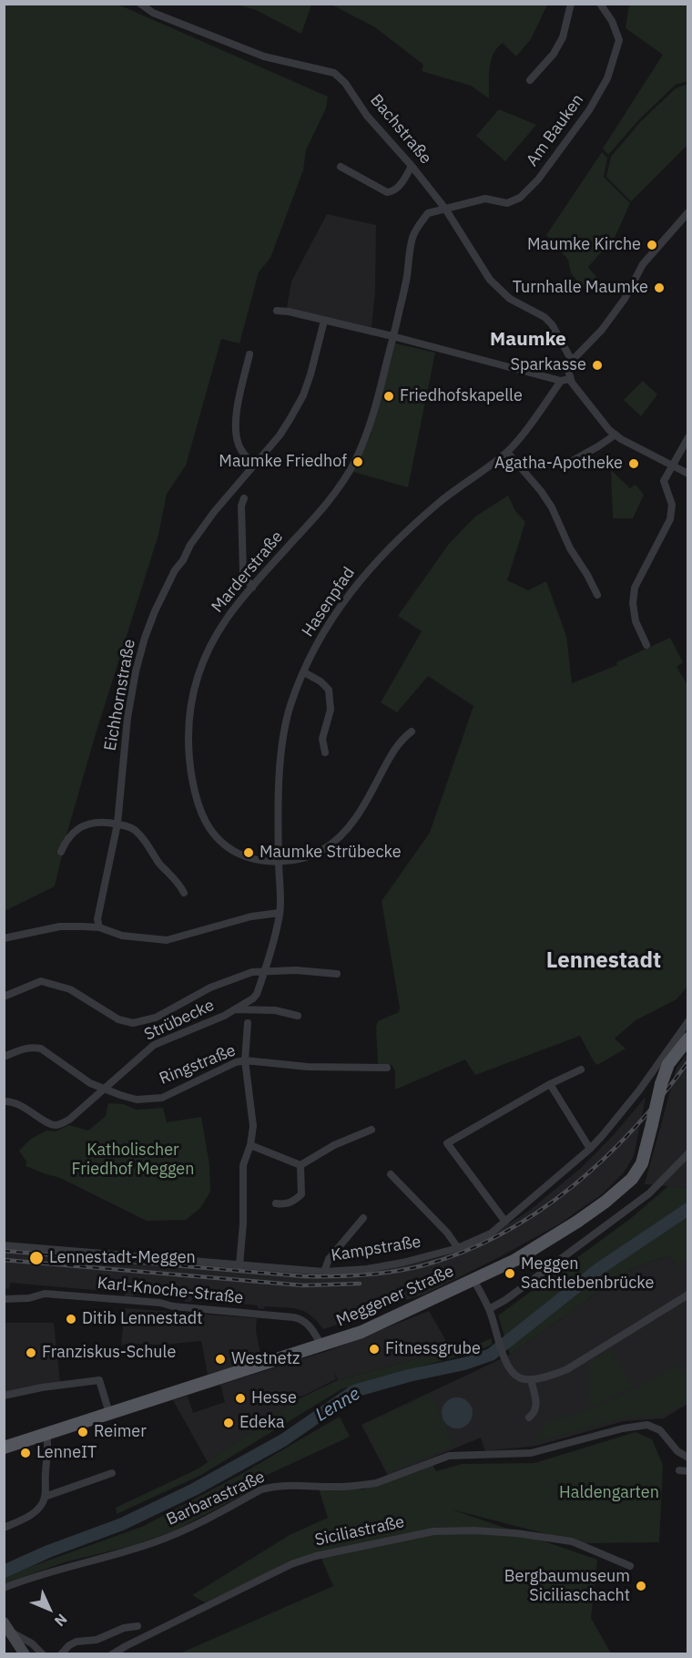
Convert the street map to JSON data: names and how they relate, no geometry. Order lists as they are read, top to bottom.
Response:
{
  "streets": {
    "main road": ["Meggener Straße"],
    "street": [
      "Bachstraße",
      "Am Bauken",
      "Marderstraße",
      "Hasenpfad",
      "Eichhornstraße",
      "Strübecke",
      "Ringstraße",
      "Kampstraße",
      "Karl-Knoche-Straße",
      "Barbarastraße",
      "Siciliastraße"
    ]
  },
  "crossings": [
    ["Bachstraße", "Am Bauken"],
    ["Am Bauken", "Marderstraße"],
    ["Marderstraße", "Hasenpfad"],
    ["Marderstraße", "Strübecke"],
    ["Hasenpfad", "Strübecke"],
    ["Strübecke", "Ringstraße"],
    ["Karl-Knoche-Straße", "Meggener Straße"]
  ],
  "districts": ["Maumke", "Lennestadt"],
  "water": ["Lenne"],
  "parks": ["Katholischer Friedhof Meggen", "Haldengarten"],
  "places": [
    "Maumke Kirche",
    "Turnhalle Maumke",
    "Sparkasse",
    "Friedhofskapelle",
    "Maumke Friedhof",
    "Agatha-Apotheke",
    "Maumke Strübecke",
    "Lennestadt-Meggen",
    "Meggen Sachtlebenbrücke",
    "Ditib Lennestadt",
    "Fitnessgrube",
    "Franziskus-Schule",
    "Westnetz",
    "Hesse",
    "Edeka",
    "Reimer",
    "LenneIT",
    "Bergbaumuseum Siciliaschacht"
  ],
  "north": "bottom right"
}
